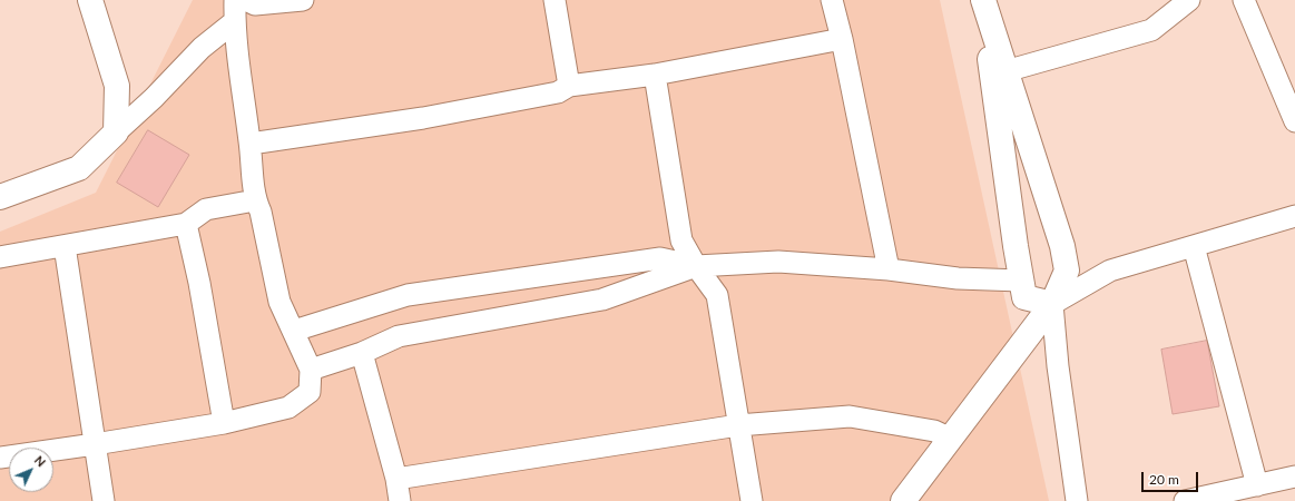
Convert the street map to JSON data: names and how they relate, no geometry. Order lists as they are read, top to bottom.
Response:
{
  "scale_bar": "20 m",
  "north": "top right"
}
